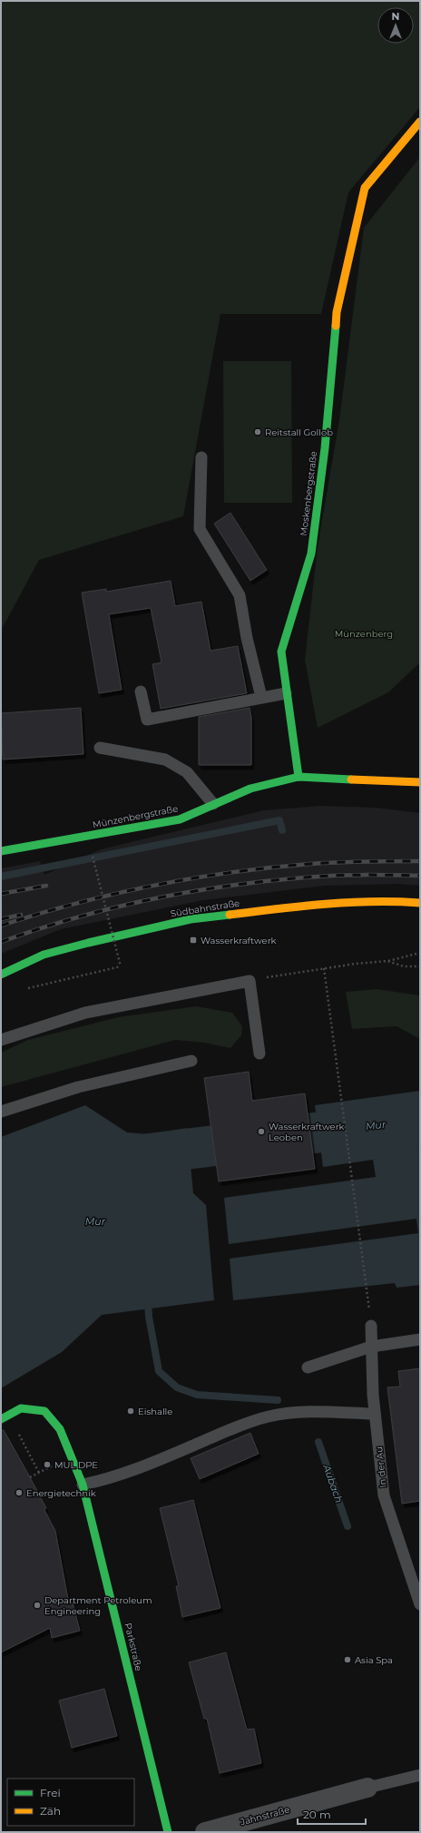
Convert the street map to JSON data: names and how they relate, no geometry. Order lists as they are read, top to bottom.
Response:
{
  "streets": {
    "street": [
      "Moskenbergstraße",
      "Münzenbergstraße",
      "Südbahnstraße",
      "Parkstraße",
      "Jahnstraße"
    ],
    "lane": ["In der Au"]
  },
  "crossings": [
    ["Moskenbergstraße", "Münzenbergstraße"]
  ],
  "water": ["Mur", "Aubach"],
  "parks": ["Münzenberg"],
  "places": {
    "other": [
      "Reitstall Gollob",
      "Wasserkraftwerk Leoben",
      "Eishalle",
      "MUL DPE",
      "Energietechnik",
      "Department Petroleum Engineering",
      "Asia Spa"
    ],
    "transit": ["Wasserkraftwerk"]
  },
  "legend": ["Frei", "Zäh"],
  "scale_bar": "20 m",
  "north": "top"
}
